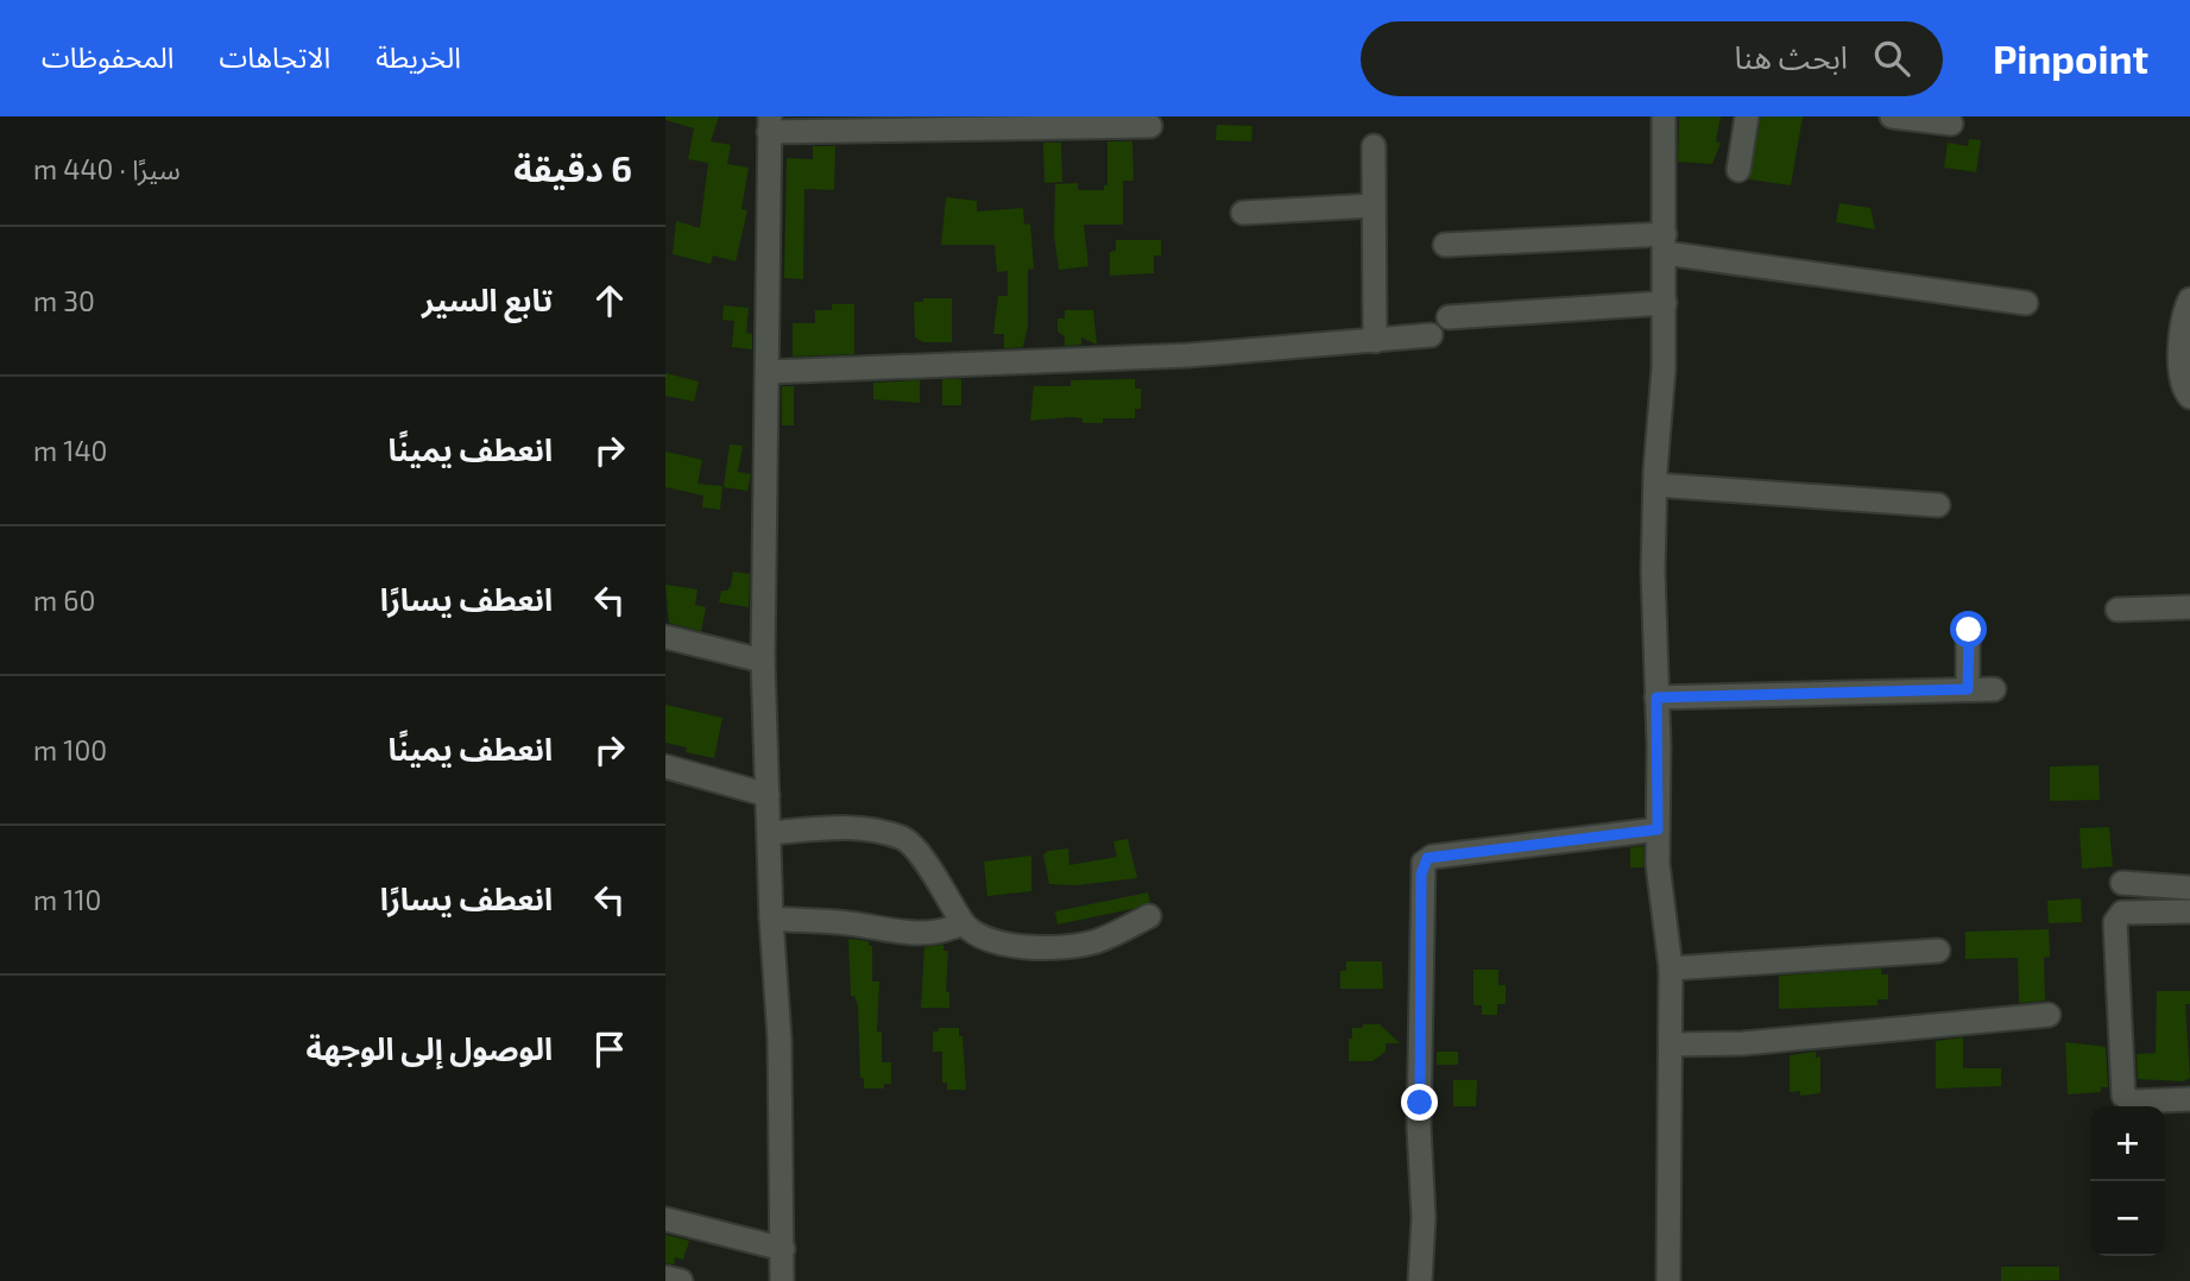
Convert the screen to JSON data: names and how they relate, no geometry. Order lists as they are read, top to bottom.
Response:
{
  "page": {
    "header": "Pinpoint",
    "search": "ابحث هنا",
    "nav": ["الخريطة", "الاتجاهات", "المحفوظات"],
    "heading": ["6 دقيقة", "سيرًا · 440 m"],
    "list": [
      ["تابع السير", "30 m"],
      ["انعطف يمينًا", "140 m"],
      ["انعطف يسارًا", "60 m"],
      ["انعطف يمينًا", "100 m"],
      ["انعطف يسارًا", "110 m"],
      "الوصول إلى الوجهة"
    ],
    "map_buttons": ["+", "−"]
  }
}
